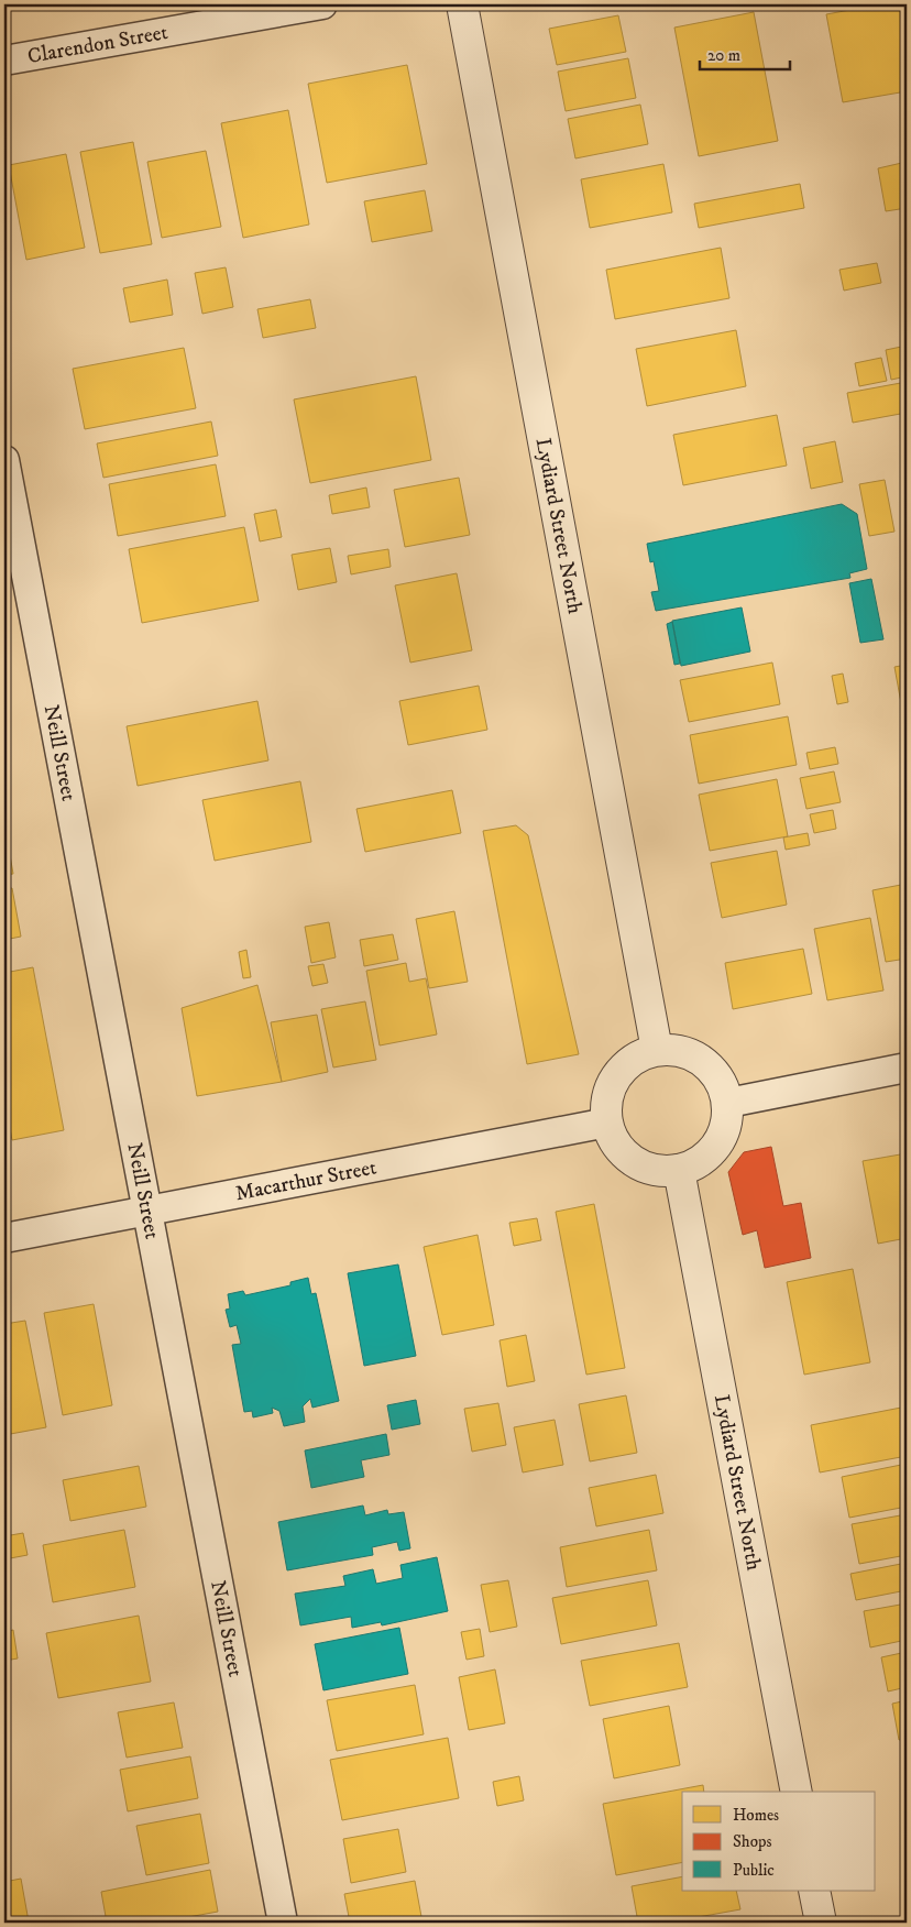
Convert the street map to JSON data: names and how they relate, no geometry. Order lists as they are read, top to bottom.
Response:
{
  "streets": {
    "street": [
      "Clarendon Street",
      "Lydiard Street North",
      "Neill Street",
      "Macarthur Street"
    ]
  },
  "crossings": [
    ["Lydiard Street North", "Macarthur Street"],
    ["Neill Street", "Macarthur Street"]
  ],
  "legend": ["Homes", "Shops", "Public"],
  "scale_bar": "20 m"
}
